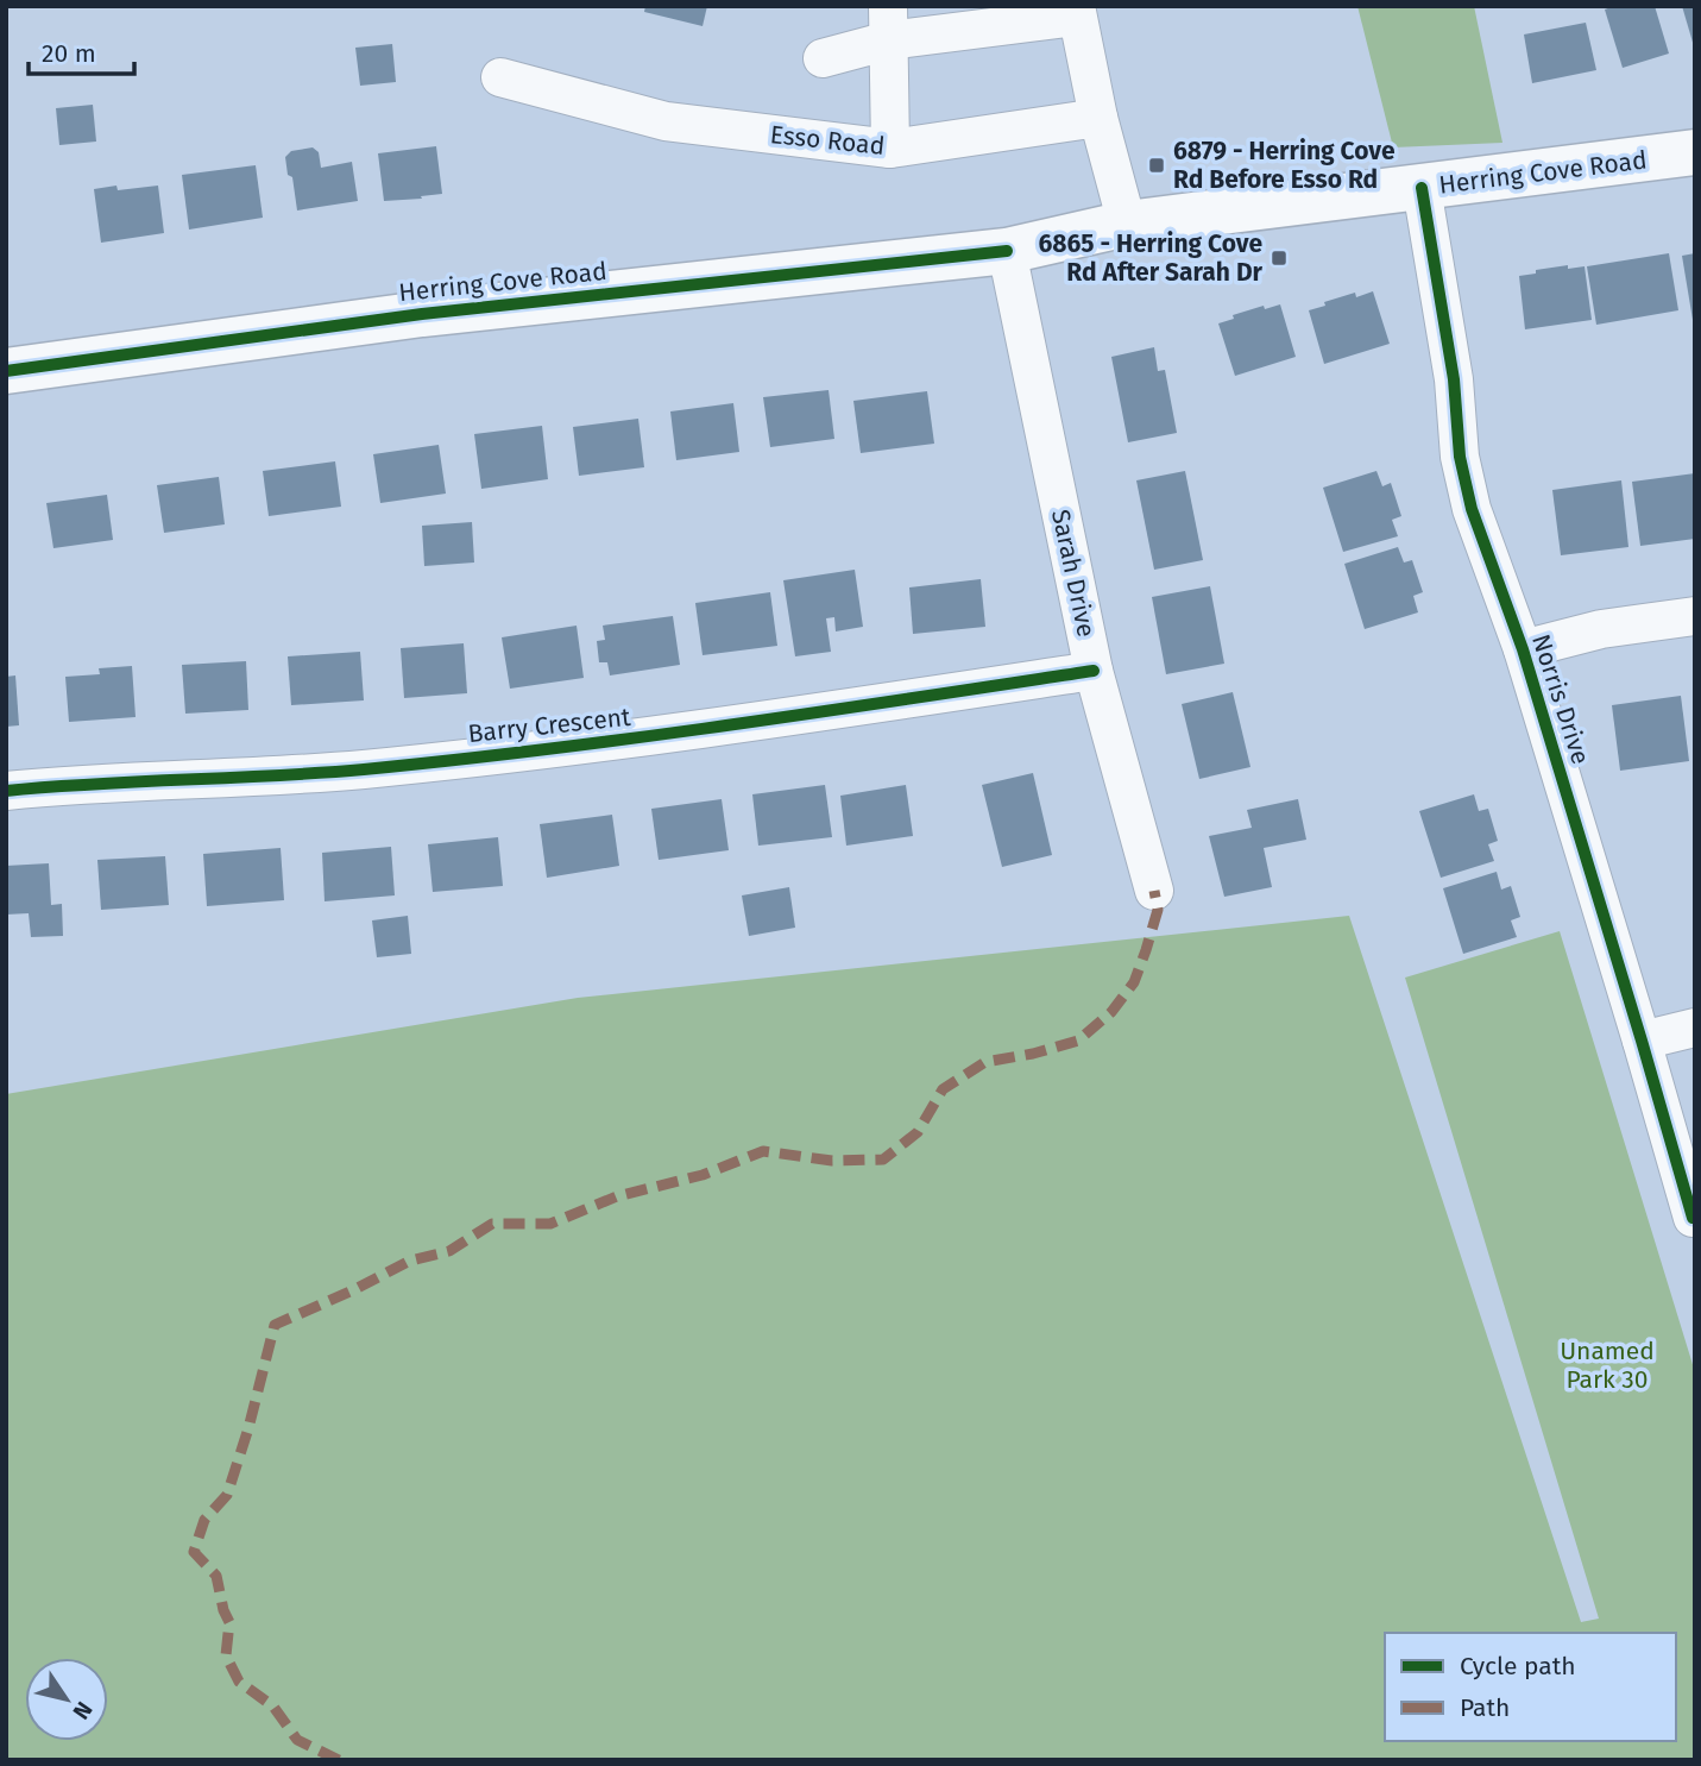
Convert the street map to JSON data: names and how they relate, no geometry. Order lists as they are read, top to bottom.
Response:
{
  "streets": {
    "main road": ["Herring Cove Road"],
    "street": [
      "Esso Road",
      "Sarah Drive",
      "Norris Drive",
      "Barry Crescent"
    ]
  },
  "crossings": [
    ["Herring Cove Road", "Sarah Drive"],
    ["Herring Cove Road", "Norris Drive"],
    ["Sarah Drive", "Barry Crescent"]
  ],
  "parks": ["Unamed Park 30"],
  "places": {
    "transit": ["6879 - Herring Cove Rd Before Esso Rd", "6865 - Herring Cove Rd After Sarah Dr"]
  },
  "legend": ["Cycle path", "Path"],
  "scale_bar": "20 m",
  "north": "bottom right"
}
